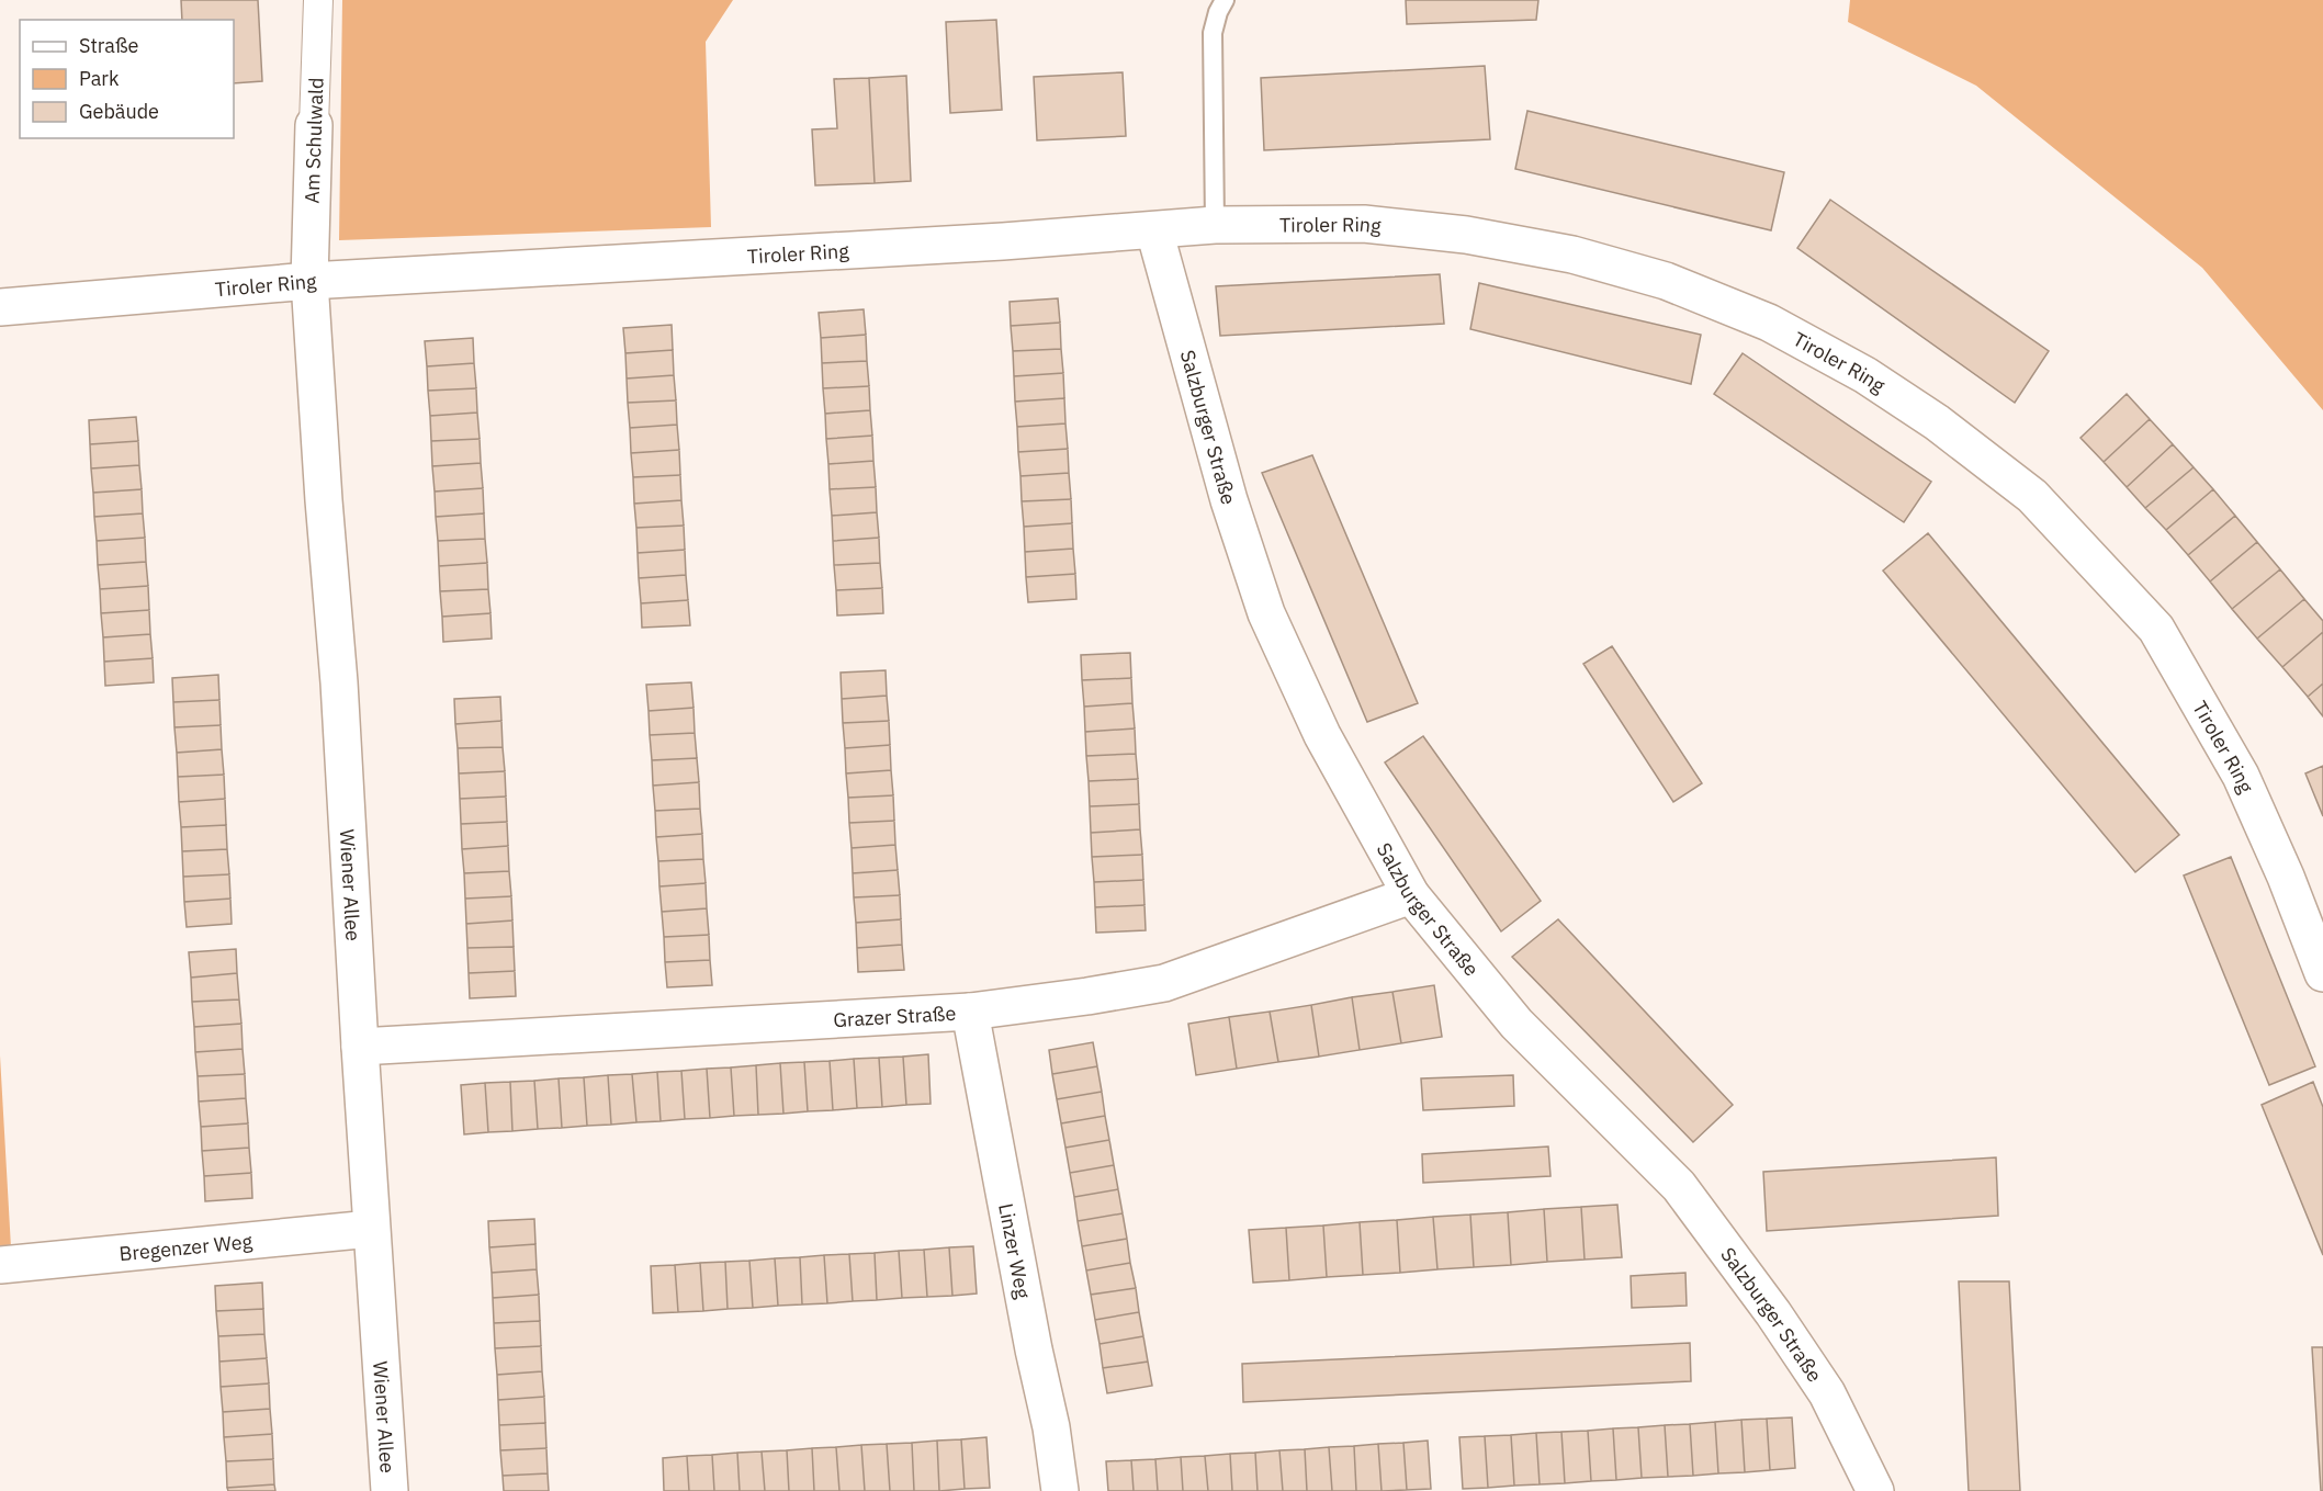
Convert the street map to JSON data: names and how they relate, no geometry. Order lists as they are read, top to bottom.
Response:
{
  "streets": {
    "street": [
      "Am Schulwald",
      "Tiroler Ring",
      "Salzburger Straße",
      "Wiener Allee",
      "Grazer Straße",
      "Bregenzer Weg",
      "Linzer Weg"
    ]
  },
  "crossings": [
    ["Am Schulwald", "Tiroler Ring"],
    ["Am Schulwald", "Wiener Allee"],
    ["Tiroler Ring", "Salzburger Straße"],
    ["Tiroler Ring", "Wiener Allee"],
    ["Salzburger Straße", "Grazer Straße"],
    ["Wiener Allee", "Grazer Straße"],
    ["Wiener Allee", "Bregenzer Weg"],
    ["Grazer Straße", "Linzer Weg"]
  ],
  "legend": ["Straße", "Park", "Gebäude"]
}
